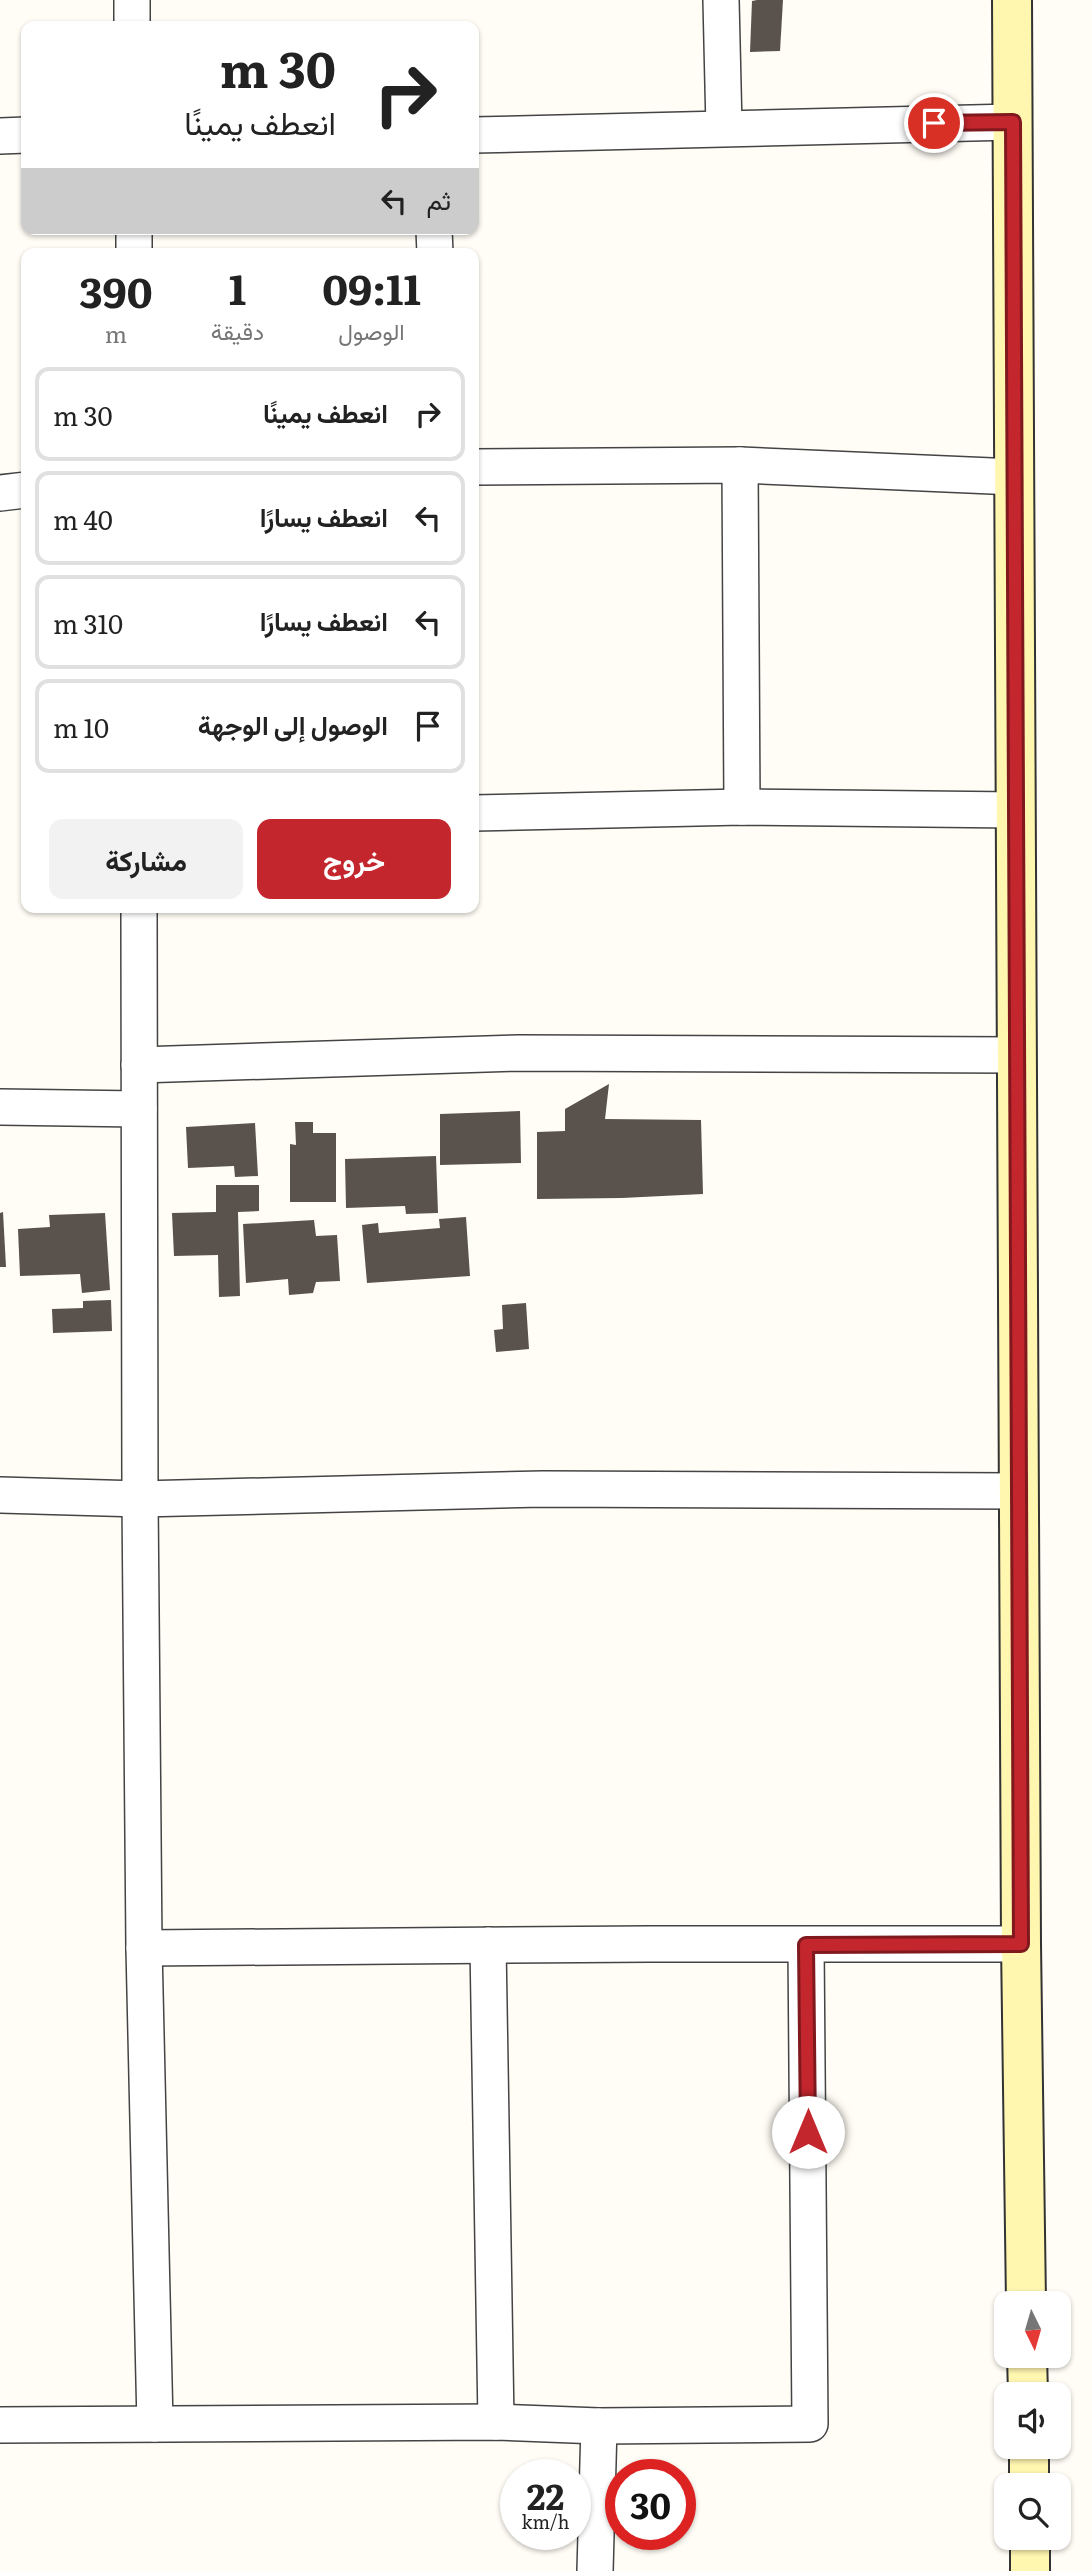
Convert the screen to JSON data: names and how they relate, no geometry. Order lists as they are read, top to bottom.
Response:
{
  "north": "bottom",
  "page": {
    "turn": ["30 m", "انعطف يمينًا"],
    "then": "ثم",
    "eta": [
      "09:11",
      "الوصول",
      "1",
      "دقيقة",
      "390",
      "m"
    ],
    "list": [
      {
        "name": "انعطف يمينًا",
        "value": "30 m"
      },
      {
        "name": "انعطف يسارًا",
        "value": "40 m"
      },
      {
        "name": "انعطف يسارًا",
        "value": "310 m"
      },
      {
        "name": "الوصول إلى الوجهة",
        "value": "10 m"
      }
    ],
    "buttons": ["خروج", "مشاركة"],
    "speed": "22 km/h",
    "limit": "30"
  }
}
